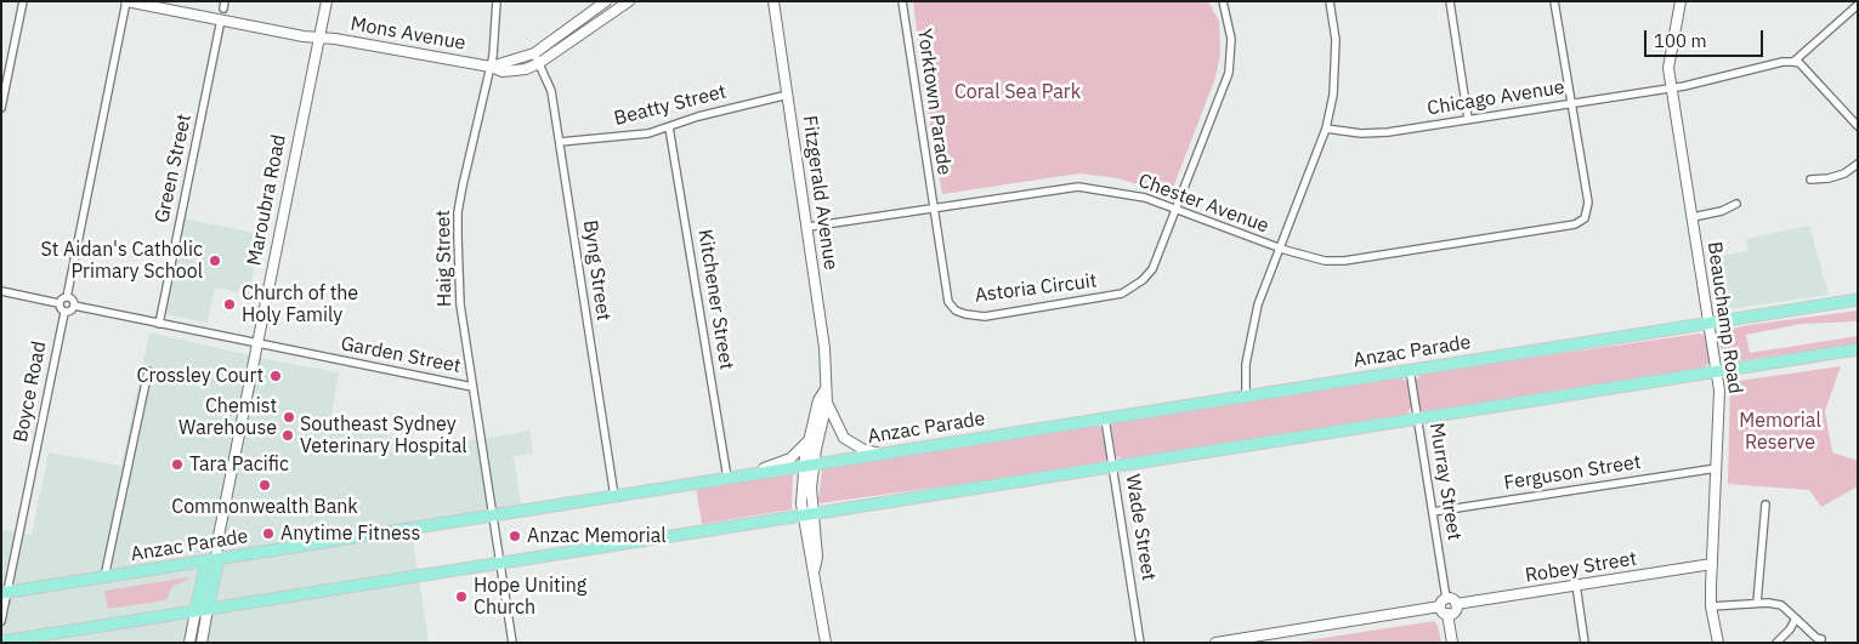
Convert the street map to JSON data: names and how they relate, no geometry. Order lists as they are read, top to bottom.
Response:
{
  "streets": {
    "main road": ["Maroubra Road", "Anzac Parade"],
    "street": [
      "Mons Avenue",
      "Chicago Avenue",
      "Yorktown Parade",
      "Beatty Street",
      "Green Street",
      "Fitzgerald Avenue",
      "Chester Avenue",
      "Haig Street",
      "Byng Street",
      "Astoria Circuit",
      "Kitchener Street",
      "Beauchamp Road",
      "Garden Street",
      "Boyce Road",
      "Ferguson Street",
      "Murray Street",
      "Wade Street",
      "Robey Street"
    ]
  },
  "crossings": [
    ["Mons Avenue", "Green Street"],
    ["Mons Avenue", "Maroubra Road"],
    ["Mons Avenue", "Haig Street"],
    ["Mons Avenue", "Byng Street"],
    ["Chicago Avenue", "Chester Avenue"],
    ["Chicago Avenue", "Beauchamp Road"],
    ["Yorktown Parade", "Chester Avenue"],
    ["Yorktown Parade", "Astoria Circuit"],
    ["Beatty Street", "Fitzgerald Avenue"],
    ["Beatty Street", "Byng Street"],
    ["Beatty Street", "Kitchener Street"],
    ["Green Street", "Garden Street"],
    ["Fitzgerald Avenue", "Chester Avenue"],
    ["Fitzgerald Avenue", "Anzac Parade"],
    ["Maroubra Road", "Anzac Parade"],
    ["Maroubra Road", "Garden Street"],
    ["Chester Avenue", "Astoria Circuit"],
    ["Haig Street", "Anzac Parade"],
    ["Haig Street", "Garden Street"],
    ["Byng Street", "Anzac Parade"],
    ["Kitchener Street", "Anzac Parade"],
    ["Beauchamp Road", "Anzac Parade"],
    ["Beauchamp Road", "Ferguson Street"],
    ["Beauchamp Road", "Robey Street"],
    ["Anzac Parade", "Boyce Road"],
    ["Anzac Parade", "Murray Street"],
    ["Anzac Parade", "Wade Street"],
    ["Garden Street", "Boyce Road"],
    ["Ferguson Street", "Murray Street"]
  ],
  "parks": ["Coral Sea Park", "Memorial Reserve"],
  "places": [
    "St Aidan's Catholic Primary School",
    "Church of the Holy Family",
    "Crossley Court",
    "Chemist Warehouse",
    "Southeast Sydney Veterinary Hospital",
    "Tara Pacific",
    "Commonwealth Bank",
    "Anytime Fitness",
    "Anzac Memorial",
    "Hope Uniting Church"
  ],
  "scale_bar": "100 m"
}
